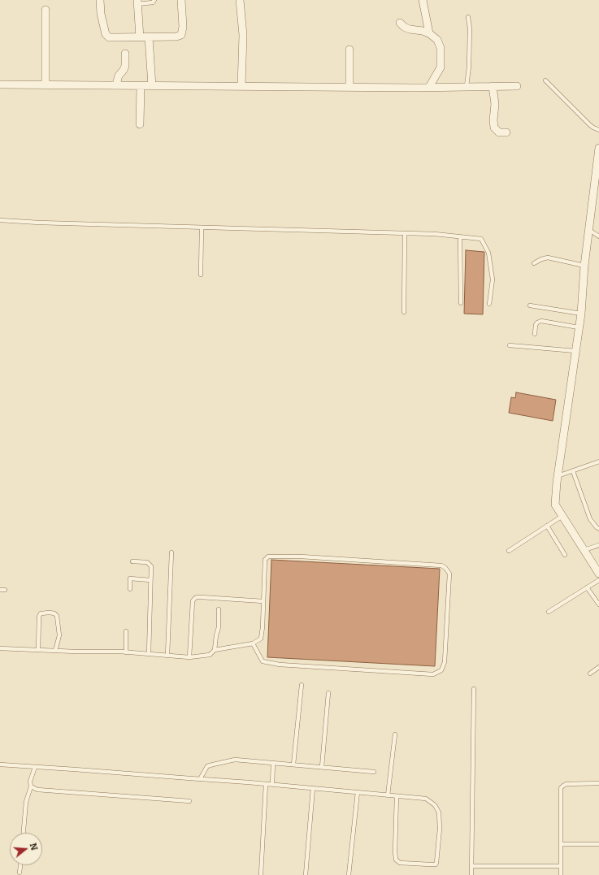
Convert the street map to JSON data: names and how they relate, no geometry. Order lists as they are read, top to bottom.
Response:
{
  "north": "right"
}
